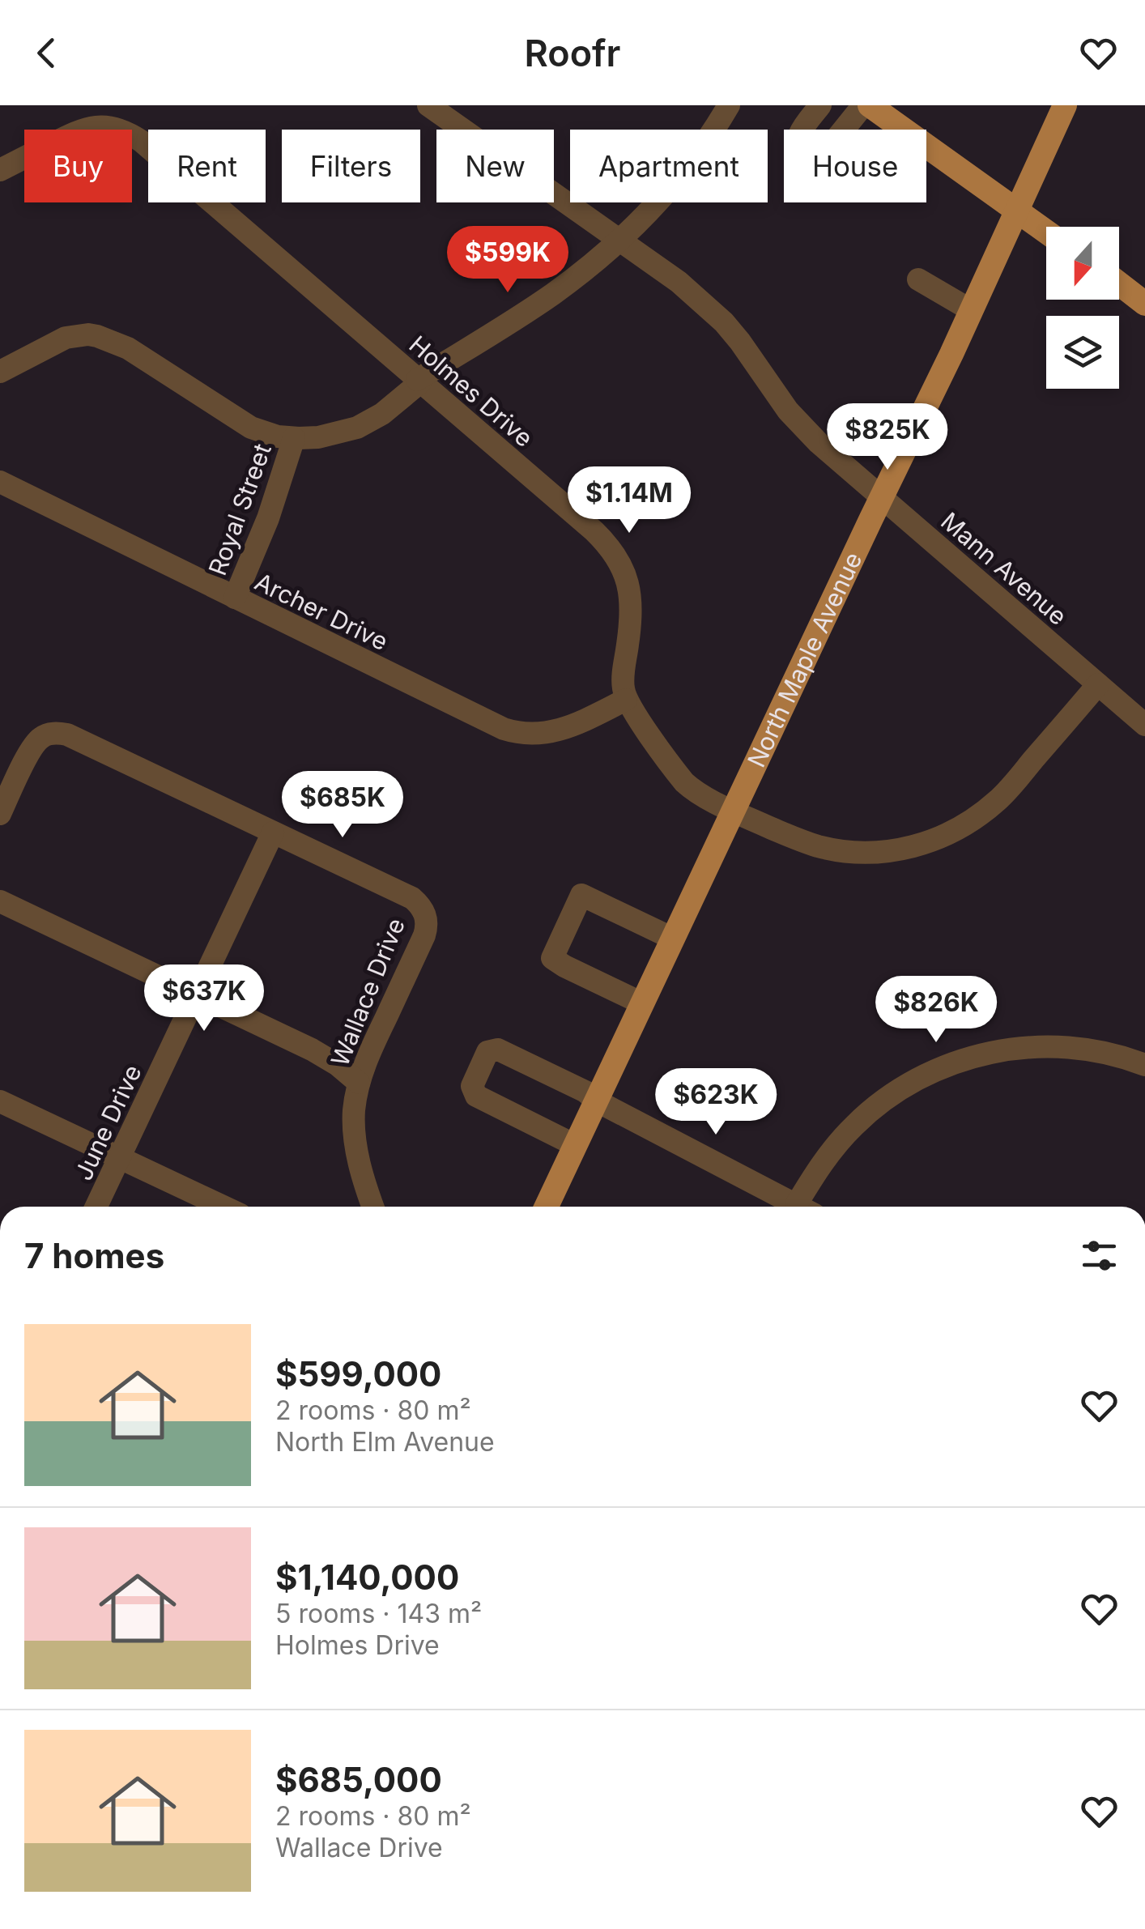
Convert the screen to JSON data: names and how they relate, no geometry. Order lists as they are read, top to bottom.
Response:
{
  "streets": {
    "main road": ["North Maple Avenue"],
    "street": [
      "Holmes Drive",
      "Royal Street",
      "Mann Avenue",
      "Archer Drive",
      "Wallace Drive",
      "June Drive"
    ]
  },
  "crossings": [
    ["Holmes Drive", "Archer Drive"],
    ["Royal Street", "Archer Drive"],
    ["Mann Avenue", "North Maple Avenue"],
    ["Wallace Drive", "June Drive"]
  ],
  "north": "bottom",
  "page": {
    "header": "Roofr",
    "chip": [
      "Buy",
      "Rent",
      "Filters",
      "New",
      "Apartment",
      "House"
    ],
    "price": [
      "$599K",
      "$825K",
      "$1.14M",
      "$685K",
      "$637K",
      "$826K",
      "$623K"
    ],
    "heading": "7 homes",
    "list": [
      {
        "name": "$599,000",
        "note": "2 rooms · 80 m² · North Elm Avenue"
      },
      {
        "name": "$1,140,000",
        "note": "5 rooms · 143 m² · Holmes Drive"
      },
      {
        "name": "$685,000",
        "note": "2 rooms · 80 m² · Wallace Drive"
      }
    ]
  }
}
